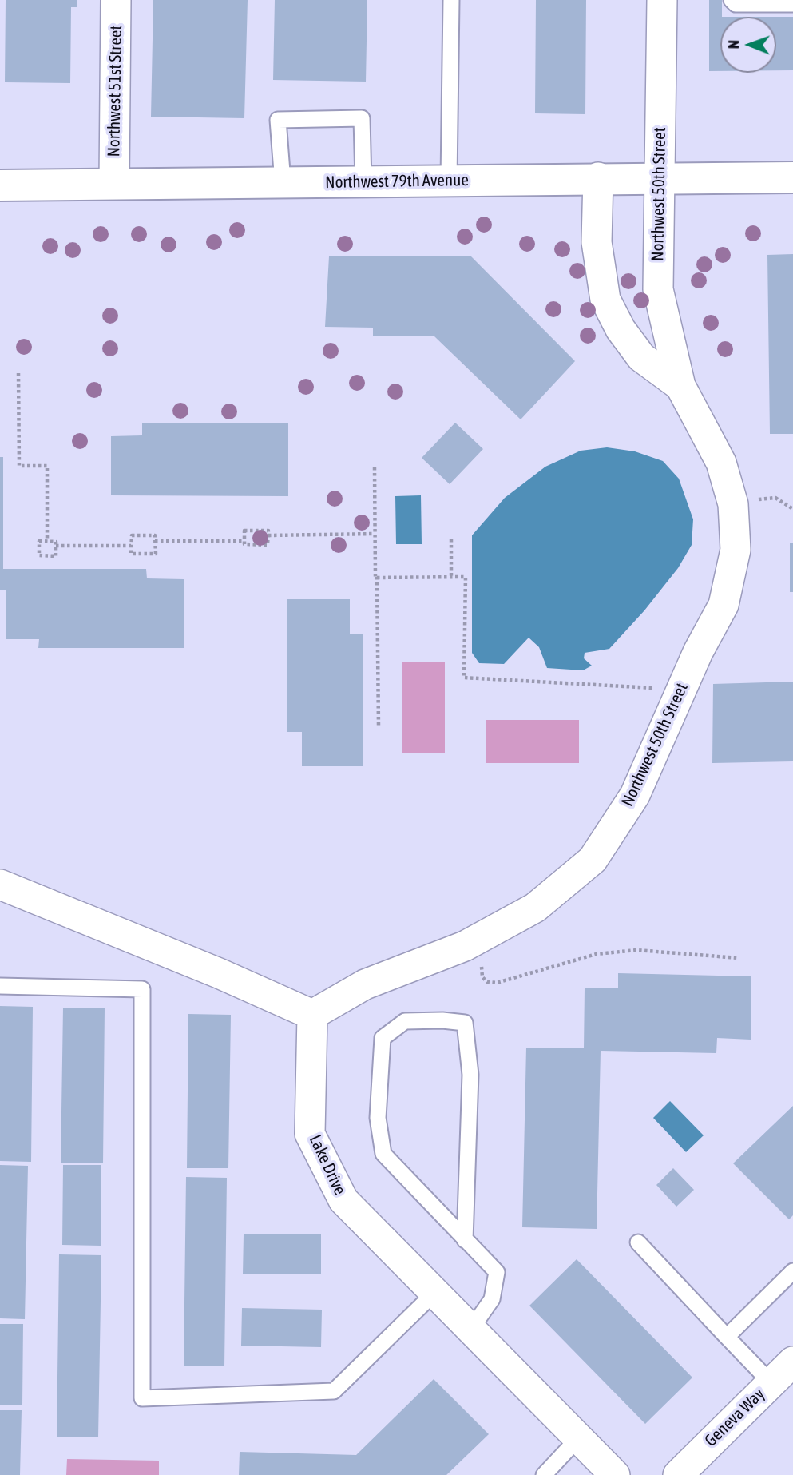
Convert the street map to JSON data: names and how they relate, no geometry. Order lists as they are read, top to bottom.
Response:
{
  "streets": {
    "main road": ["Northwest 79th Avenue"],
    "street": [
      "Northwest 51st Street",
      "Northwest 50th Street",
      "Lake Drive",
      "Geneva Way"
    ]
  },
  "crossings": [
    ["Northwest 51st Street", "Northwest 79th Avenue"],
    ["Northwest 79th Avenue", "Northwest 50th Street"],
    ["Northwest 50th Street", "Lake Drive"]
  ],
  "north": "left"
}
